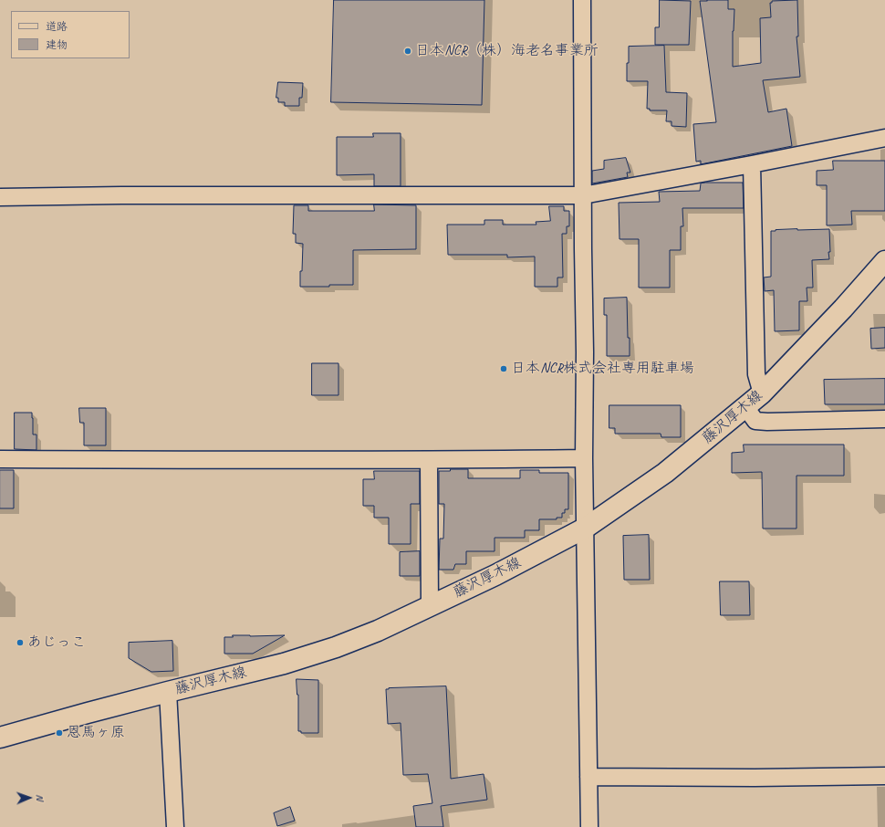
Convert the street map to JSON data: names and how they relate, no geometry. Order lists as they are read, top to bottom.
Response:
{
  "streets": {
    "main road": ["藤沢厚木線"]
  },
  "places": [
    "日本NCR（株）海老名事業所",
    "日本NCR株式会社専用駐車場",
    "あじっこ",
    "恩馬ヶ原"
  ],
  "legend": ["道路", "建物"],
  "north": "right"
}
